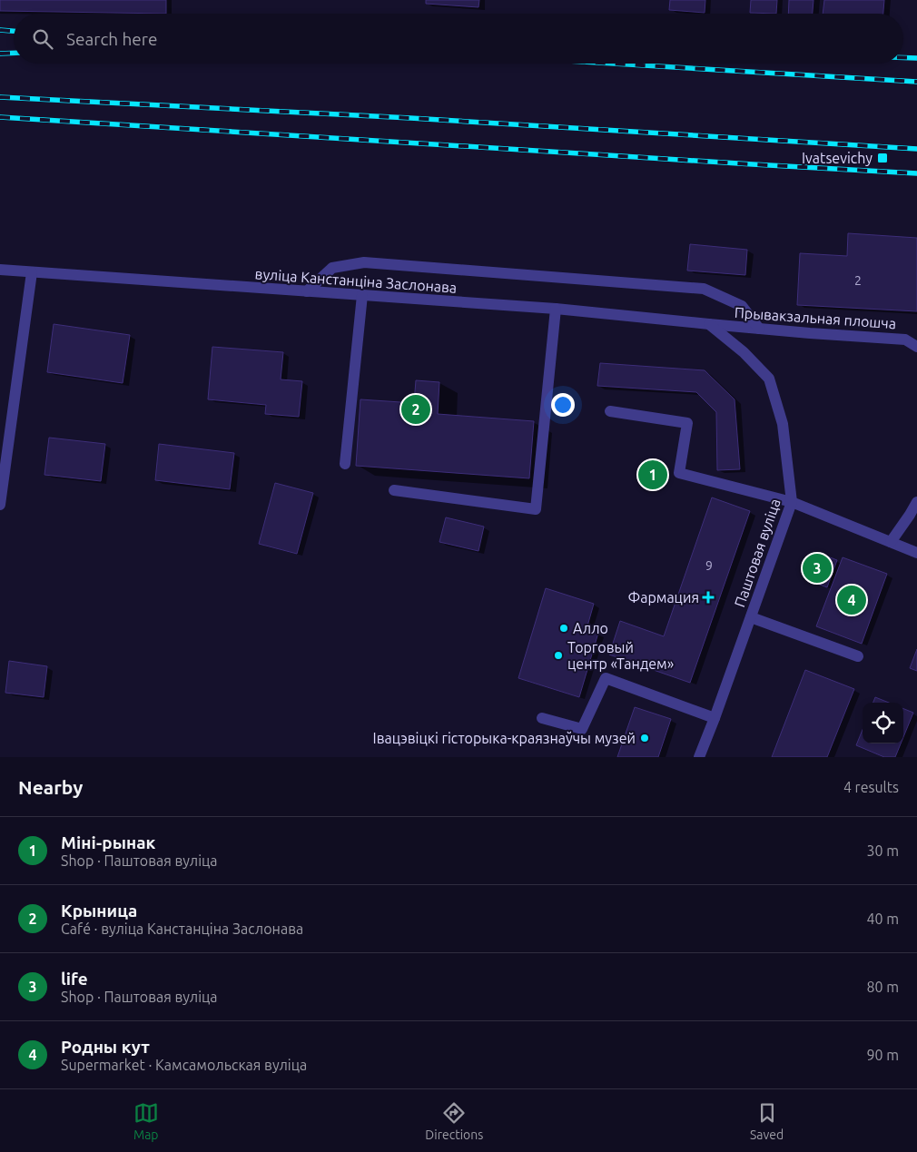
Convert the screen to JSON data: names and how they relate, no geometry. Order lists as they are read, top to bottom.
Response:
{
  "streets": {
    "street": ["вуліца Канстанціна Заслонава", "Прывакзальная плошча", "Паштовая вуліца"]
  },
  "crossings": [
    ["вуліца Канстанціна Заслонава", "Прывакзальная плошча"],
    ["вуліца Канстанціна Заслонава", "Паштовая вуліца"],
    ["Прывакзальная плошча", "Паштовая вуліца"]
  ],
  "places": {
    "transit": ["Ivatsevichy"],
    "health": ["Фармация"],
    "other": ["Алло", "Торговый центр «Тандем»", "Івацэвіцкі гісторыка-краязнаўчы музей"]
  },
  "house_numbers": ["2", "9"],
  "page": {
    "search": "Search here",
    "pins": [
      "2",
      "1",
      "3",
      "4"
    ],
    "heading": ["Nearby", "4 results"],
    "list": [
      {
        "mark": "1",
        "name": "Міні-рынак",
        "note": "Shop · Паштовая вуліца",
        "value": "30 m"
      },
      {
        "mark": "2",
        "name": "Крыница",
        "note": "Café · вуліца Канстанціна Заслонава",
        "value": "40 m"
      },
      {
        "mark": "3",
        "name": "life",
        "note": "Shop · Паштовая вуліца",
        "value": "80 m"
      },
      {
        "mark": "4",
        "name": "Родны кут",
        "note": "Supermarket · Камсамольская вуліца",
        "value": "90 m"
      }
    ],
    "nav": ["Map", "Directions", "Saved"]
  }
}
